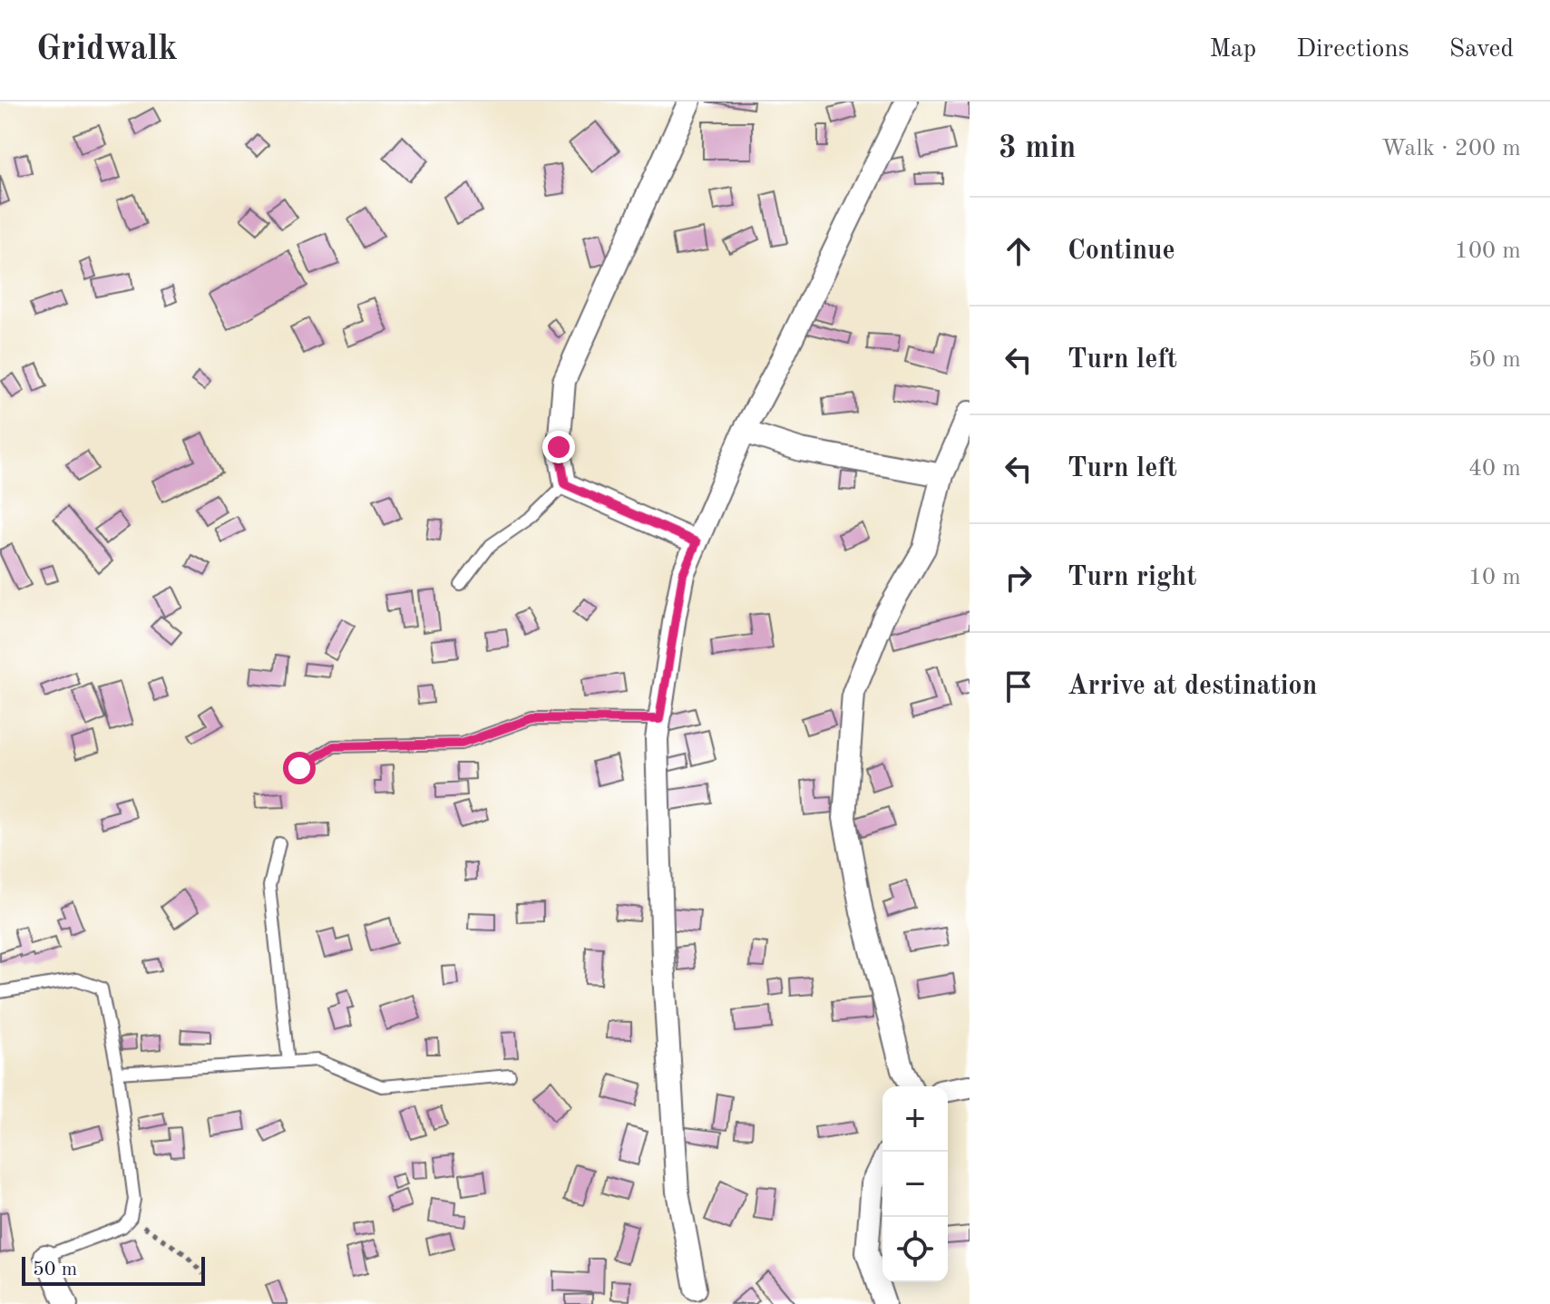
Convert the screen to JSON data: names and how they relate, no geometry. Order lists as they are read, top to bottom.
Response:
{
  "scale_bar": "50 m",
  "page": {
    "header": "Gridwalk",
    "nav": ["Map", "Directions", "Saved"],
    "heading": ["3 min", "Walk · 200 m"],
    "list": [
      ["Continue", "100 m"],
      ["Turn left", "50 m"],
      ["Turn left", "40 m"],
      ["Turn right", "10 m"],
      "Arrive at destination"
    ],
    "map_buttons": ["+", "−"],
    "scale": "50 m"
  }
}
